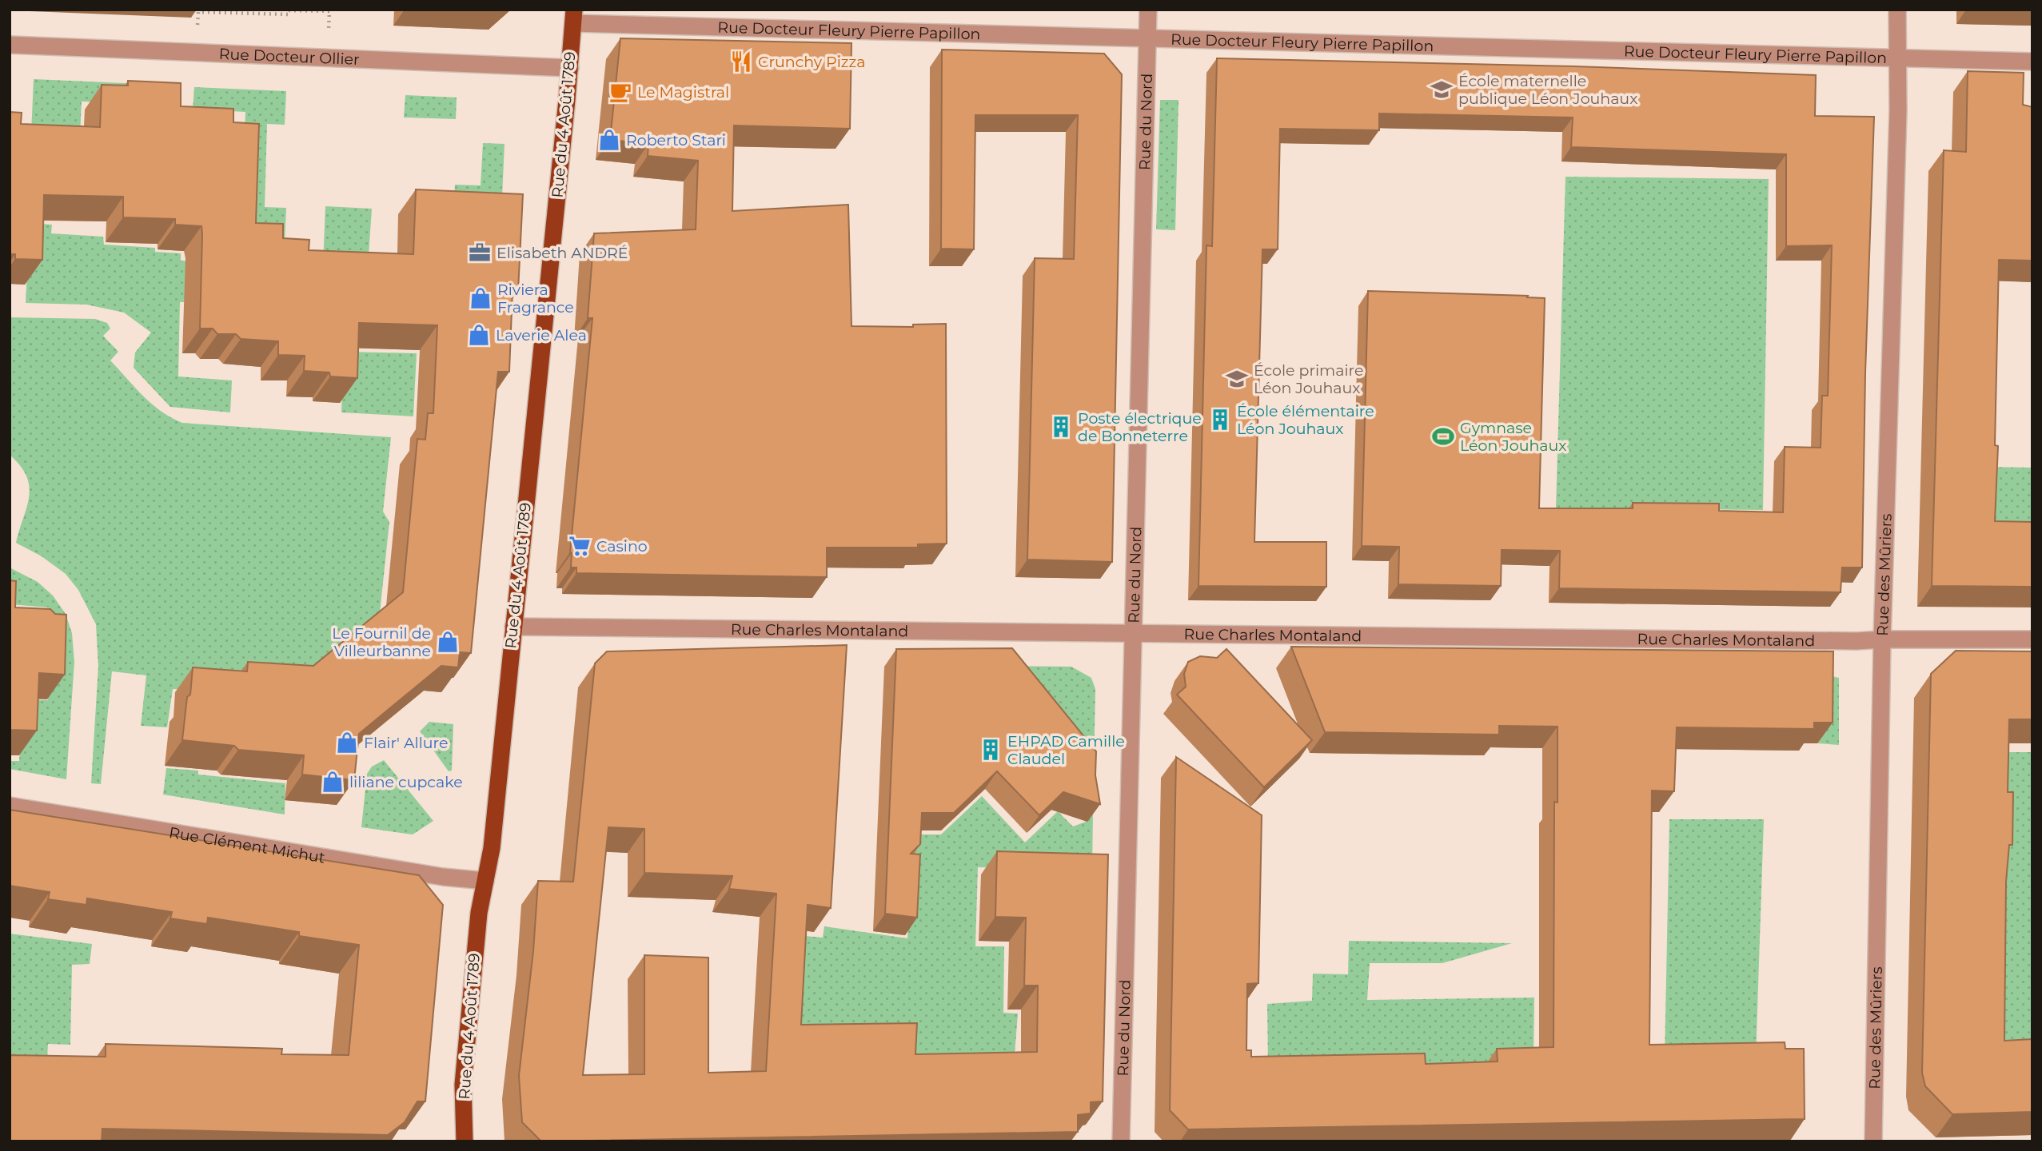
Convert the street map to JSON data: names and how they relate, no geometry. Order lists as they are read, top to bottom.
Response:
{
  "streets": {
    "main road": ["Rue du 4 Août 1789"],
    "street": [
      "Rue Docteur Fleury Pierre Papillon",
      "Rue Docteur Ollier",
      "Rue du Nord",
      "Rue des Mûriers",
      "Rue Charles Montaland",
      "Rue Clément Michut"
    ]
  },
  "crossings": [
    ["Rue Docteur Fleury Pierre Papillon", "Rue du Nord"],
    ["Rue Docteur Fleury Pierre Papillon", "Rue du 4 Août 1789"],
    ["Rue Docteur Fleury Pierre Papillon", "Rue des Mûriers"],
    ["Rue Docteur Ollier", "Rue du 4 Août 1789"],
    ["Rue du Nord", "Rue Charles Montaland"],
    ["Rue du 4 Août 1789", "Rue Charles Montaland"],
    ["Rue du 4 Août 1789", "Rue Clément Michut"],
    ["Rue des Mûriers", "Rue Charles Montaland"]
  ],
  "places": {
    "restaurant": ["Crunchy Pizza"],
    "school or university": ["École maternelle publique Léon Jouhaux", "École primaire Léon Jouhaux"],
    "cafe": ["Le Magistral"],
    "shop": [
      "Roberto Stari",
      "Riviera Fragrance",
      "Laverie Alea",
      "Le Fournil de Villeurbanne",
      "Flair' Allure",
      "liliane cupcake"
    ],
    "office": ["Elisabeth ANDRÉ"],
    "building": ["École élémentaire Léon Jouhaux", "Poste électrique de Bonneterre", "EHPAD Camille Claudel"],
    "sports": ["Gymnase Léon Jouhaux"],
    "supermarket": ["Casino"]
  }
}
